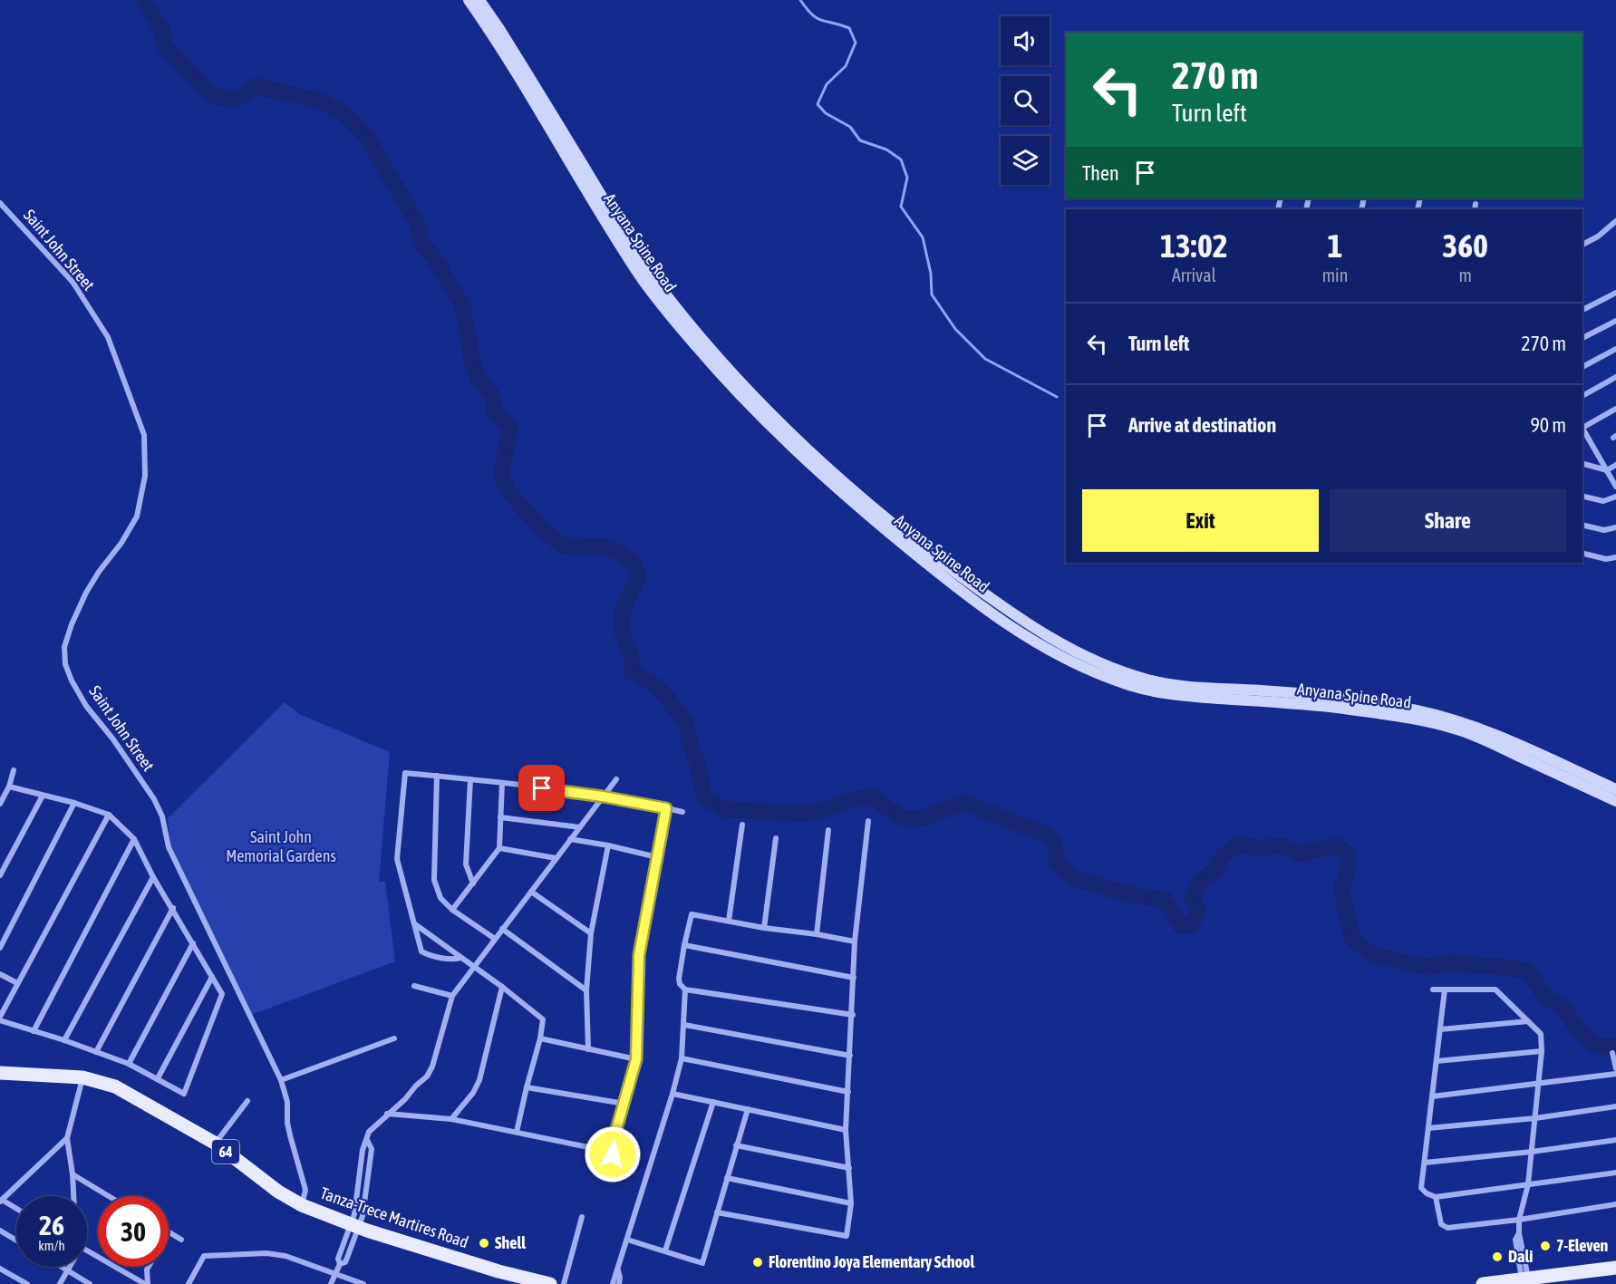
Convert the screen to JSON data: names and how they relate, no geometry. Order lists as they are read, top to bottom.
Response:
{
  "streets": {
    "main road": ["Anyana Spine Road", "64", "Tanza-Trece Martires Road"],
    "street": ["Saint John Street"]
  },
  "crossings": [
    ["Saint John Street", "Tanza-Trece Martires Road"]
  ],
  "parks": ["Saint John Memorial Gardens"],
  "places": [
    "Shell",
    "7-Eleven",
    "Dali",
    "Florentino Joya Elementary School"
  ],
  "page": {
    "turn": ["270 m", "Turn left"],
    "then": "Then",
    "eta": [
      "13:02",
      "Arrival",
      "1",
      "min",
      "360",
      "m"
    ],
    "list": [
      {
        "name": "Turn left",
        "value": "270 m"
      },
      {
        "name": "Arrive at destination",
        "value": "90 m"
      }
    ],
    "buttons": ["Exit", "Share"],
    "speed": "26 km/h",
    "limit": "30"
  }
}
